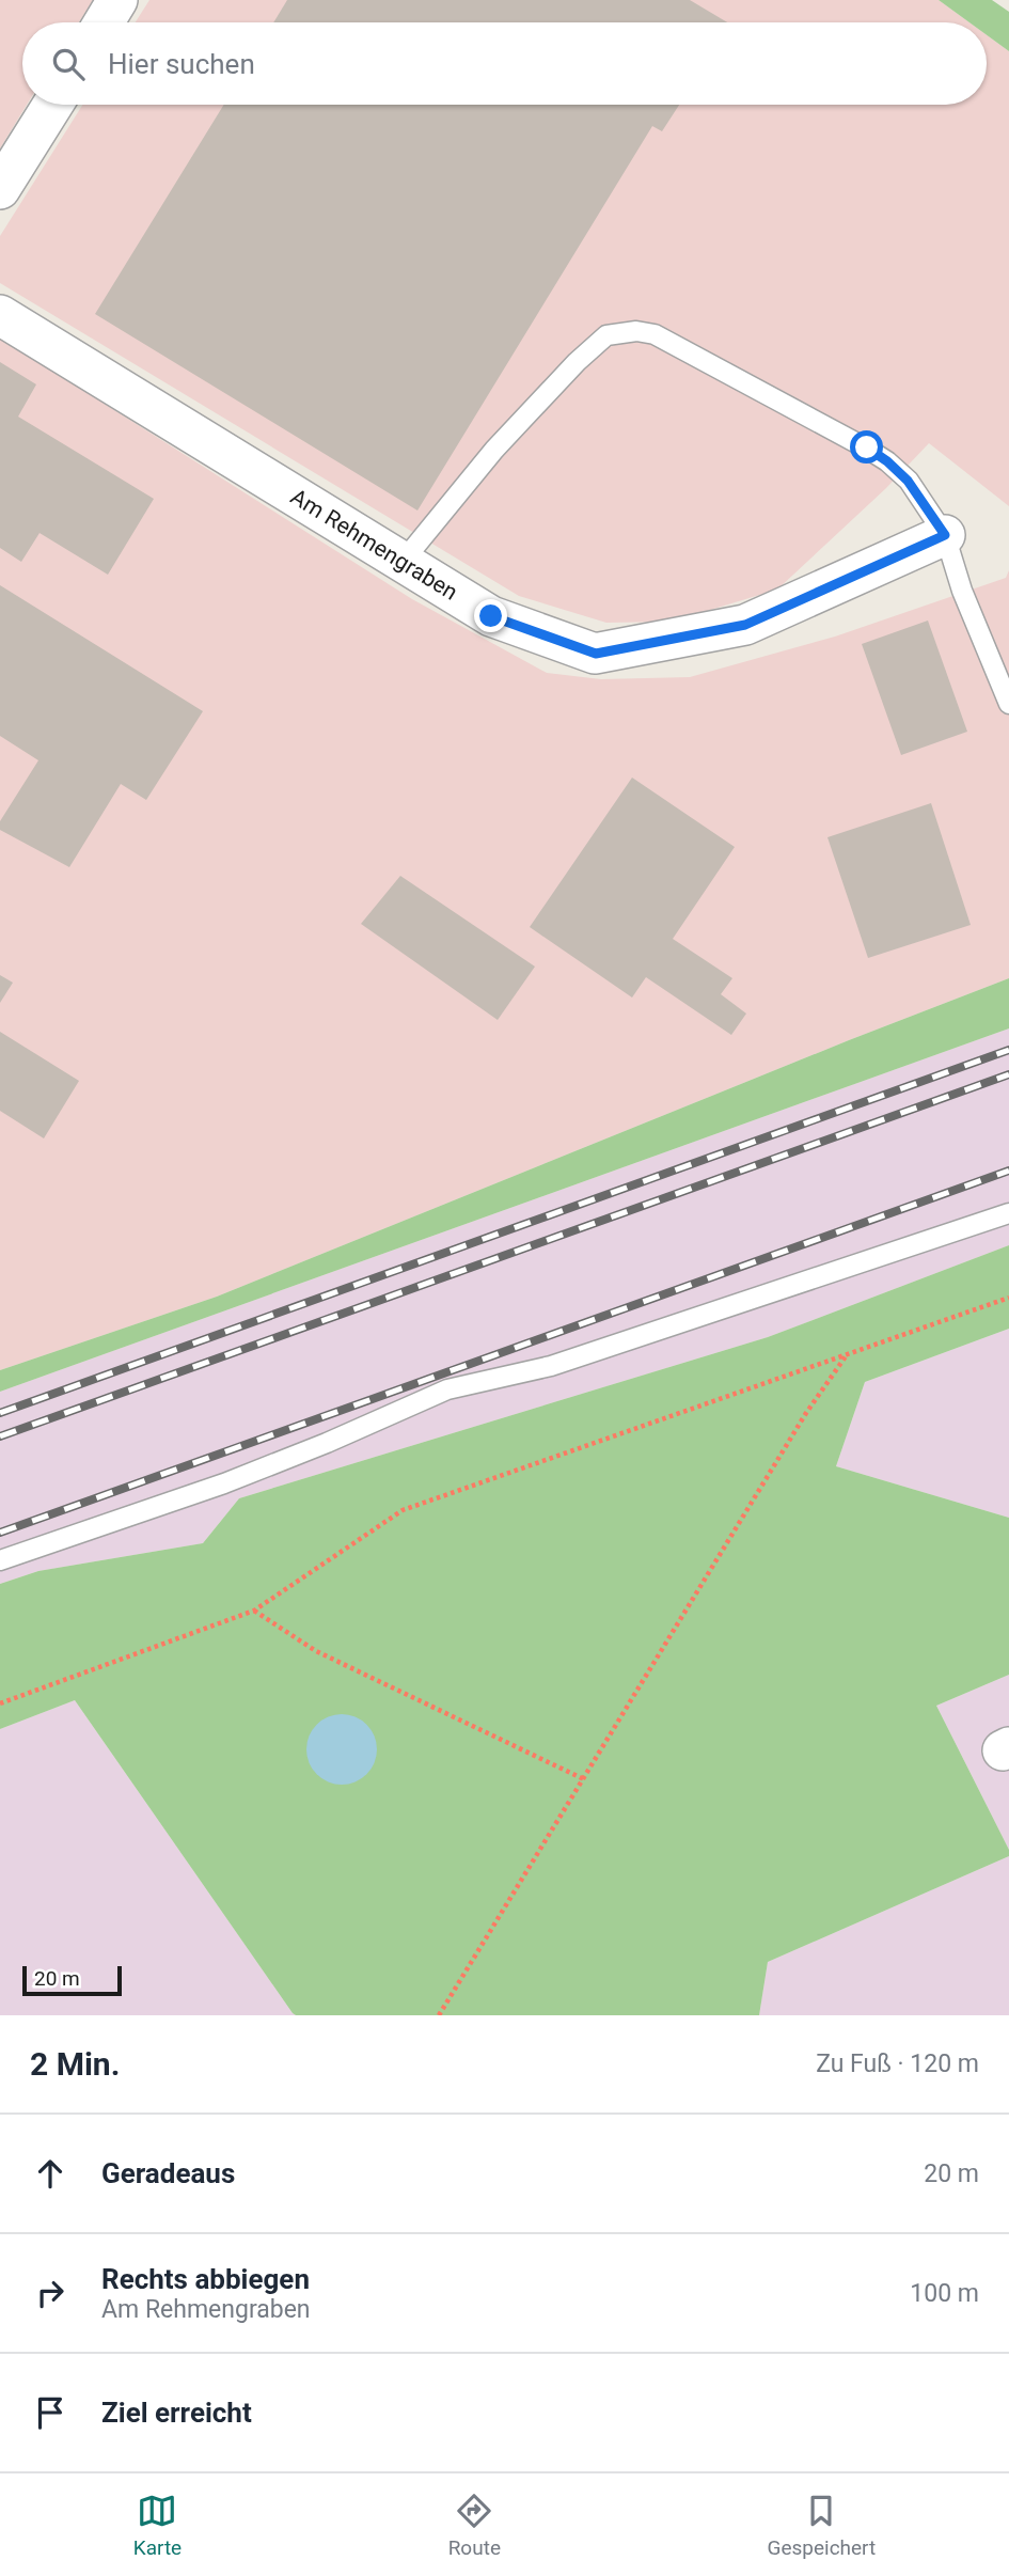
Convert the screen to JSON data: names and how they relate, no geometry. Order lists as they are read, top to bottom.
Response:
{
  "streets": {
    "street": ["Am Rehmengraben"]
  },
  "scale_bar": "20 m",
  "page": {
    "search": "Hier suchen",
    "scale": "20 m",
    "heading": ["2 Min.", "Zu Fuß · 120 m"],
    "list": [
      ["Geradeaus", "20 m"],
      ["Rechts abbiegen", "Am Rehmengraben", "100 m"],
      "Ziel erreicht"
    ],
    "nav": ["Karte", "Route", "Gespeichert"]
  }
}
